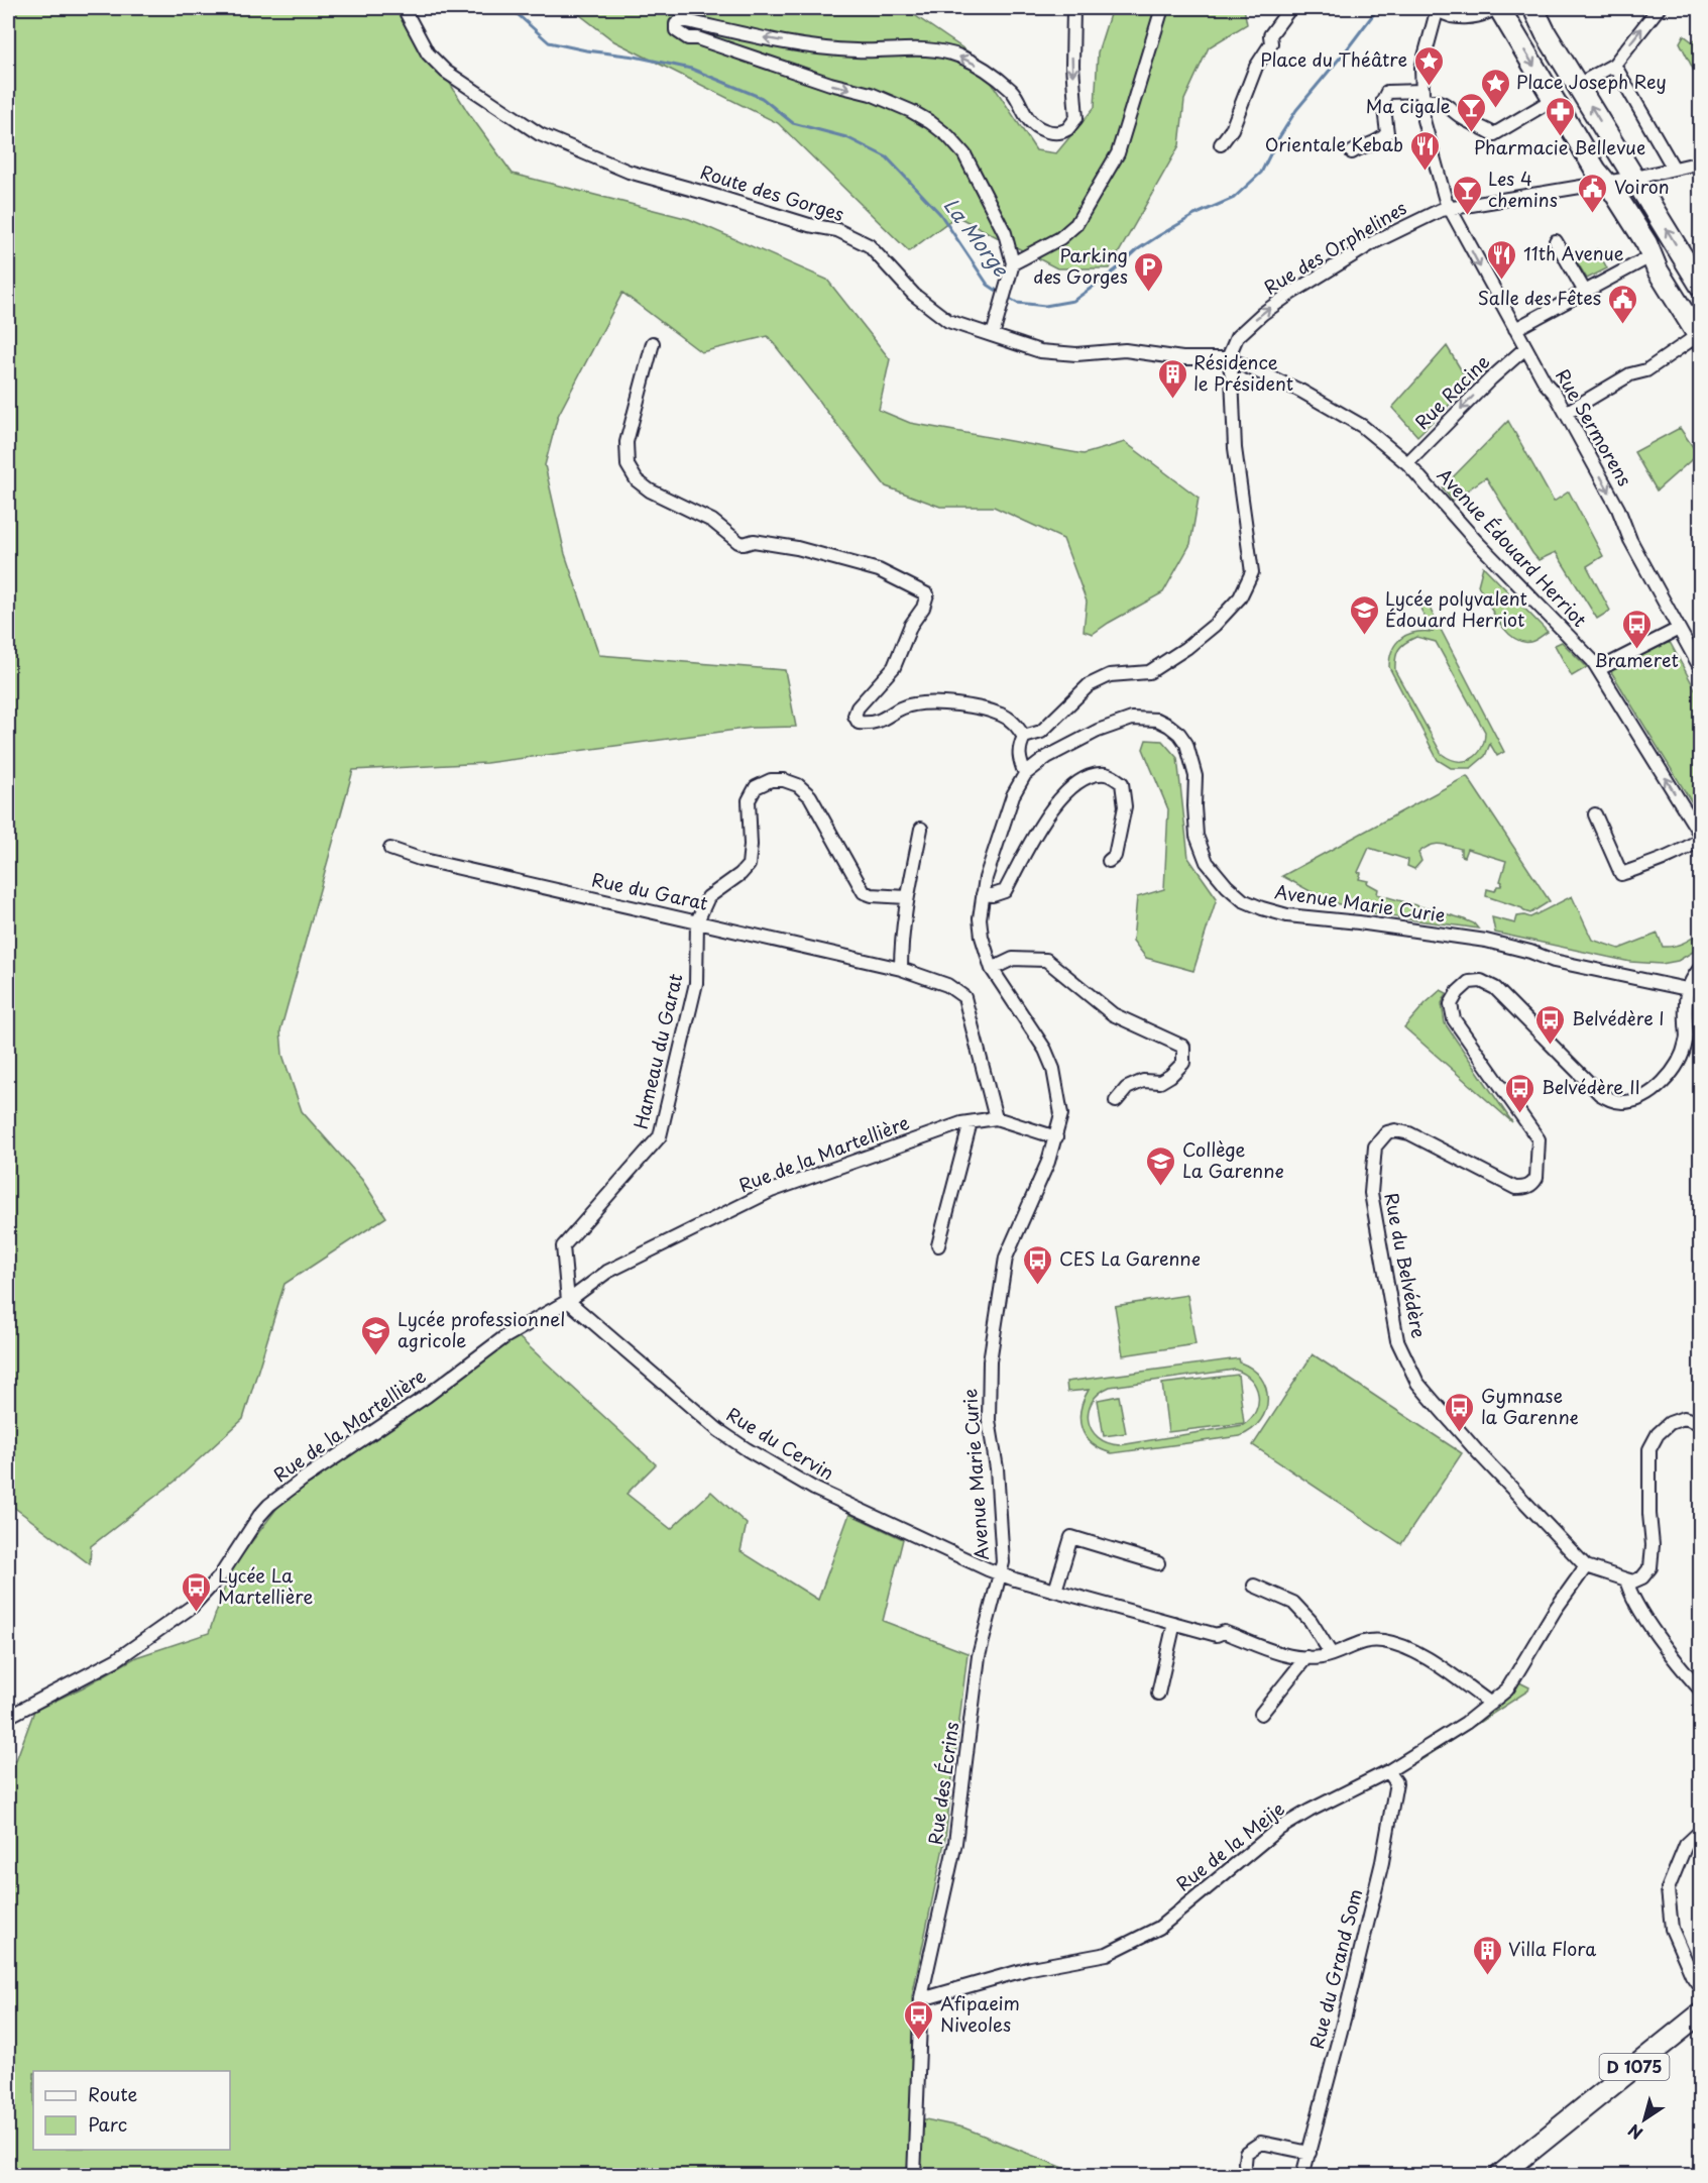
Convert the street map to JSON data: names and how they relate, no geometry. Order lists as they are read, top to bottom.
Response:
{
  "streets": {
    "main road": ["D 1075"],
    "street": [
      "Route des Gorges",
      "Rue des Orphelines",
      "Rue Racine",
      "Rue Sermorens",
      "Avenue Édouard Herriot",
      "Rue du Garat",
      "Avenue Marie Curie",
      "Hameau du Garat",
      "Rue de la Martellière",
      "Rue du Belvédère",
      "Rue du Cervin",
      "Rue des Écrins",
      "Rue de la Meije",
      "Rue du Grand Som"
    ]
  },
  "crossings": [
    ["Route des Gorges", "Rue des Orphelines"],
    ["Route des Gorges", "Avenue Édouard Herriot"],
    ["Rue des Orphelines", "Rue Sermorens"],
    ["Rue des Orphelines", "Avenue Édouard Herriot"],
    ["Rue Racine", "Rue Sermorens"],
    ["Rue Racine", "Avenue Édouard Herriot"],
    ["Rue du Garat", "Hameau du Garat"],
    ["Rue du Garat", "Rue de la Martellière"],
    ["Avenue Marie Curie", "Rue de la Martellière"],
    ["Avenue Marie Curie", "Rue du Belvédère"],
    ["Avenue Marie Curie", "Rue du Cervin"],
    ["Avenue Marie Curie", "Rue des Écrins"],
    ["Hameau du Garat", "Rue de la Martellière"],
    ["Hameau du Garat", "Rue du Cervin"],
    ["Rue de la Martellière", "Rue du Cervin"],
    ["Rue du Belvédère", "Rue de la Meije"],
    ["Rue du Cervin", "Rue des Écrins"],
    ["Rue du Cervin", "Rue de la Meije"],
    ["Rue des Écrins", "Rue de la Meije"],
    ["Rue de la Meije", "Rue du Grand Som"]
  ],
  "one_way": ["Rue des Orphelines", "Rue Racine", "Rue Sermorens"],
  "water": ["La Morge"],
  "places": {
    "place": ["Place du Théâtre", "Place Joseph Rey"],
    "bar": ["Ma cigale", "Les 4 chemins"],
    "pharmacy": ["Pharmacie Bellevue"],
    "restaurant": ["Orientale Kebab", "11th Avenue"],
    "public building": ["Voiron", "Salle des Fêtes"],
    "parking": ["Parking des Gorges"],
    "building": ["Résidence le Président", "Villa Flora"],
    "school or university": ["Lycée polyvalent Édouard Herriot", "Collège La Garenne", "Lycée professionnel agricole"],
    "bus stop": [
      "Brameret",
      "Belvédère I",
      "Belvédère II",
      "CES La Garenne",
      "Gymnase la Garenne",
      "Lycée La Martellière",
      "Afipaeim Niveoles"
    ]
  },
  "legend": ["Route", "Parc"],
  "north": "bottom left"
}
